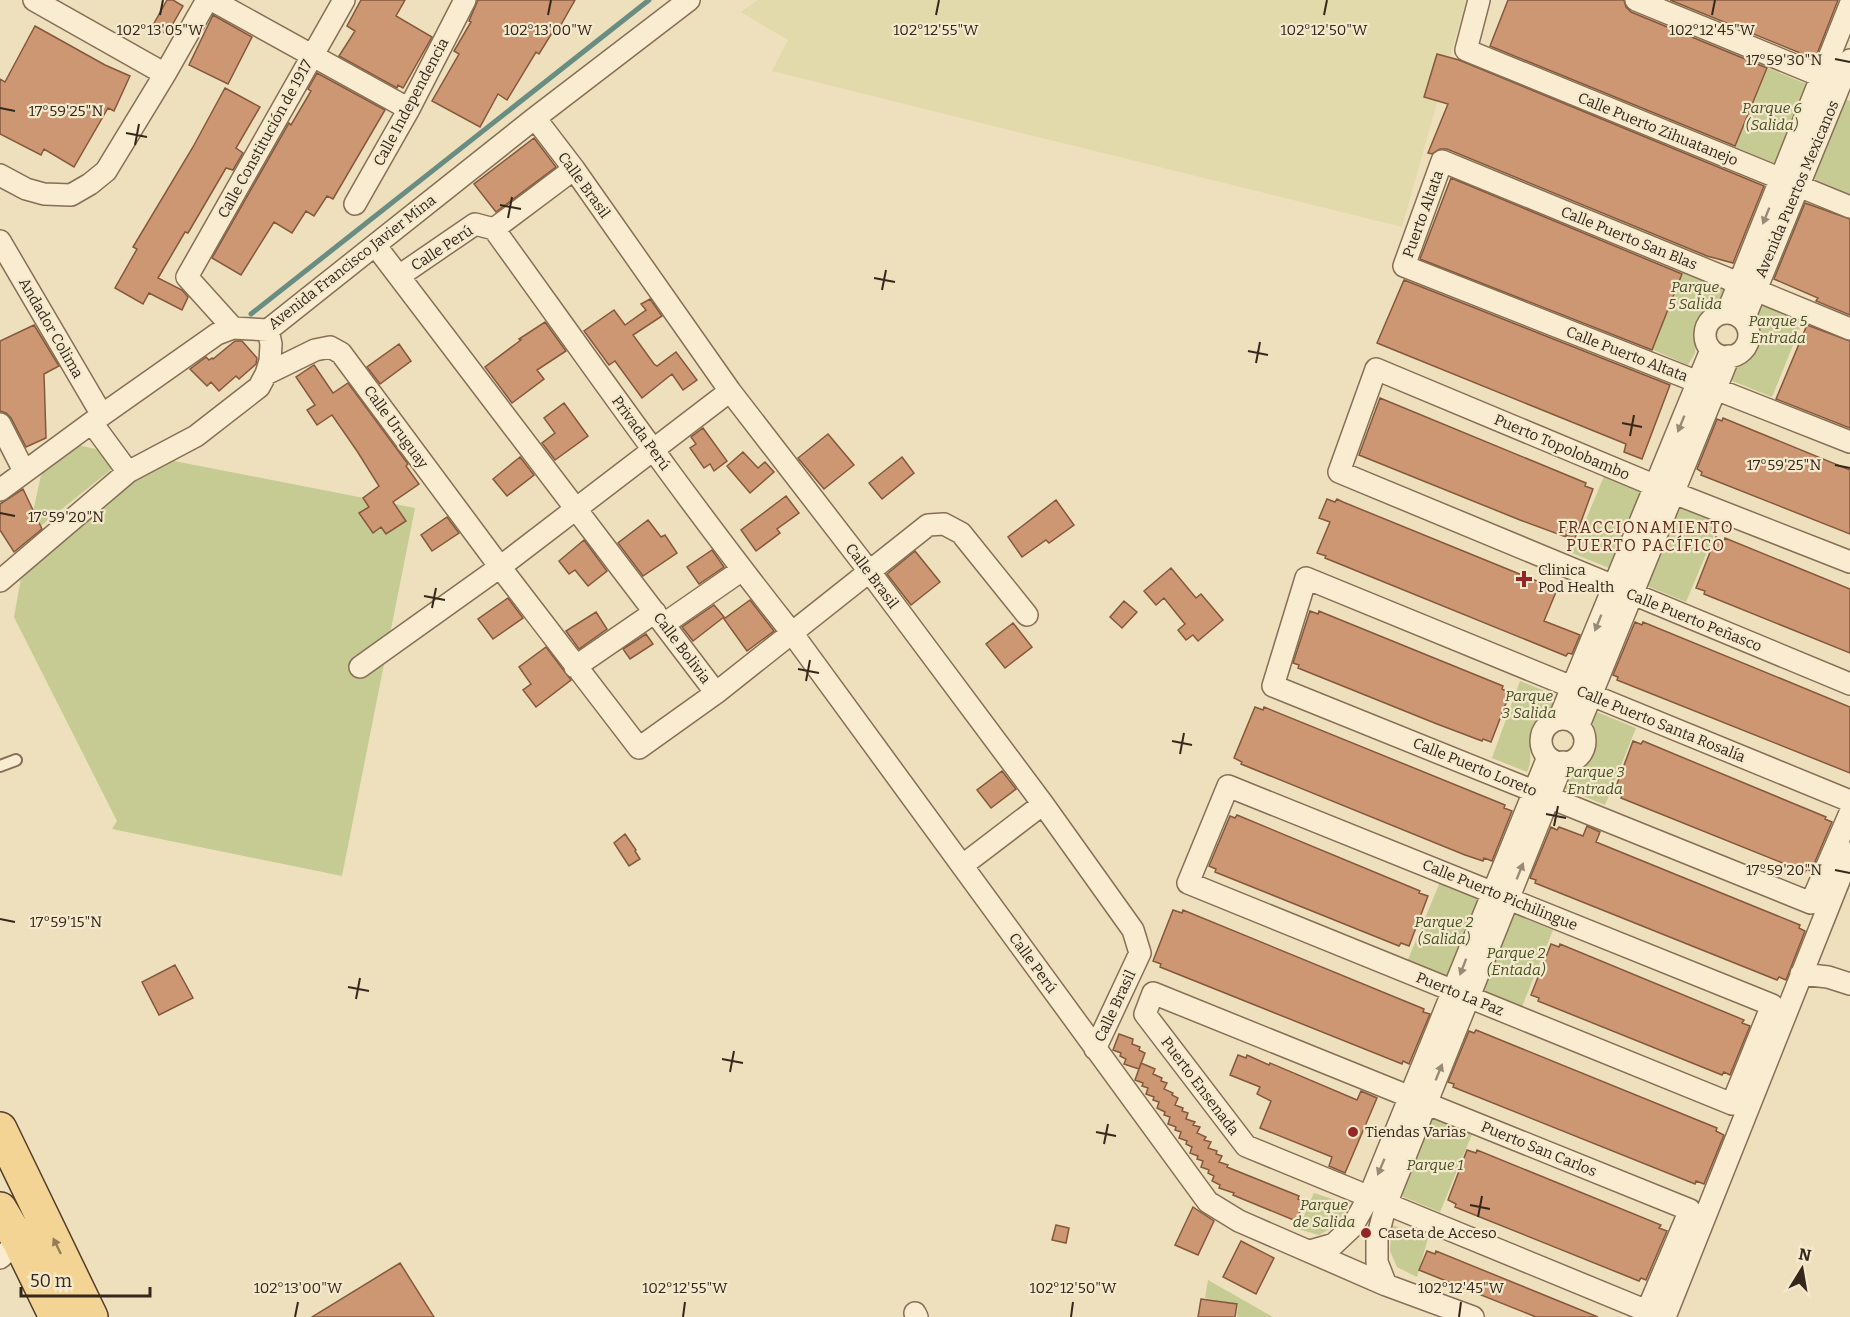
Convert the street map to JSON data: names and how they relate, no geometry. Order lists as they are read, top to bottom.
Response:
{
  "streets": {
    "street": [
      "Calle Independencia",
      "Calle Puerto Zihuatanejo",
      "Calle Constitución de 1917",
      "Calle Brasil",
      "Avenida Puertos Mexicanos",
      "Puerto Altata",
      "Calle Puerto San Blas",
      "Calle Perú",
      "Avenida Francisco Javier Mina",
      "Andador Colima",
      "Calle Puerto Altata",
      "Calle Uruguay",
      "Privada Perú",
      "Puerto Topolobambo",
      "Calle Puerto Peñasco",
      "Calle Bolivia",
      "Calle Puerto Santa Rosalía",
      "Calle Puerto Loreto",
      "Calle Puerto Pichilingue",
      "Puerto La Paz",
      "Puerto Ensenada",
      "Puerto San Carlos"
    ]
  },
  "crossings": [
    ["Calle Puerto Zihuatanejo", "Avenida Puertos Mexicanos"],
    ["Calle Constitución de 1917", "Avenida Francisco Javier Mina"],
    ["Calle Brasil", "Calle Perú"],
    ["Calle Brasil", "Avenida Francisco Javier Mina"],
    ["Calle Brasil", "Calle Bolivia"],
    ["Avenida Puertos Mexicanos", "Calle Puerto San Blas"],
    ["Puerto Altata", "Calle Puerto San Blas"],
    ["Puerto Altata", "Calle Puerto Altata"],
    ["Calle Perú", "Privada Perú"],
    ["Calle Perú", "Calle Bolivia"],
    ["Avenida Francisco Javier Mina", "Calle Bolivia"],
    ["Calle Uruguay", "Calle Bolivia"],
    ["Privada Perú", "Calle Bolivia"],
    ["Puerto Topolobambo", "Calle Puerto Peñasco"],
    ["Calle Puerto Santa Rosalía", "Calle Puerto Loreto"],
    ["Calle Puerto Pichilingue", "Puerto La Paz"],
    ["Puerto Ensenada", "Puerto San Carlos"]
  ],
  "districts": ["FRACCIONAMIENTO PUERTO PACÍFICO"],
  "parks": [
    "Parque 6 (Salida)",
    "Parque 5 Salida",
    "Parque 5 Entrada",
    "Parque 3 Salida",
    "Parque 3 Entrada",
    "Parque 2 (Salida)",
    "Parque 2 (Entada)",
    "Parque 1",
    "Parque de Salida"
  ],
  "places": {
    "health": ["Clinica Pod Health"],
    "other": ["Tiendas Varias", "Caseta de Acceso"]
  },
  "scale_bar": "50 m",
  "north": "top",
  "coordinates": [
    "102°13'05\"W",
    "102°13'00\"W",
    "102°12'55\"W",
    "102°12'50\"W",
    "102°12'45\"W",
    "17°59'30\"N",
    "17°59'25\"N",
    "17°59'20\"N",
    "17°59'15\"N"
  ]
}
